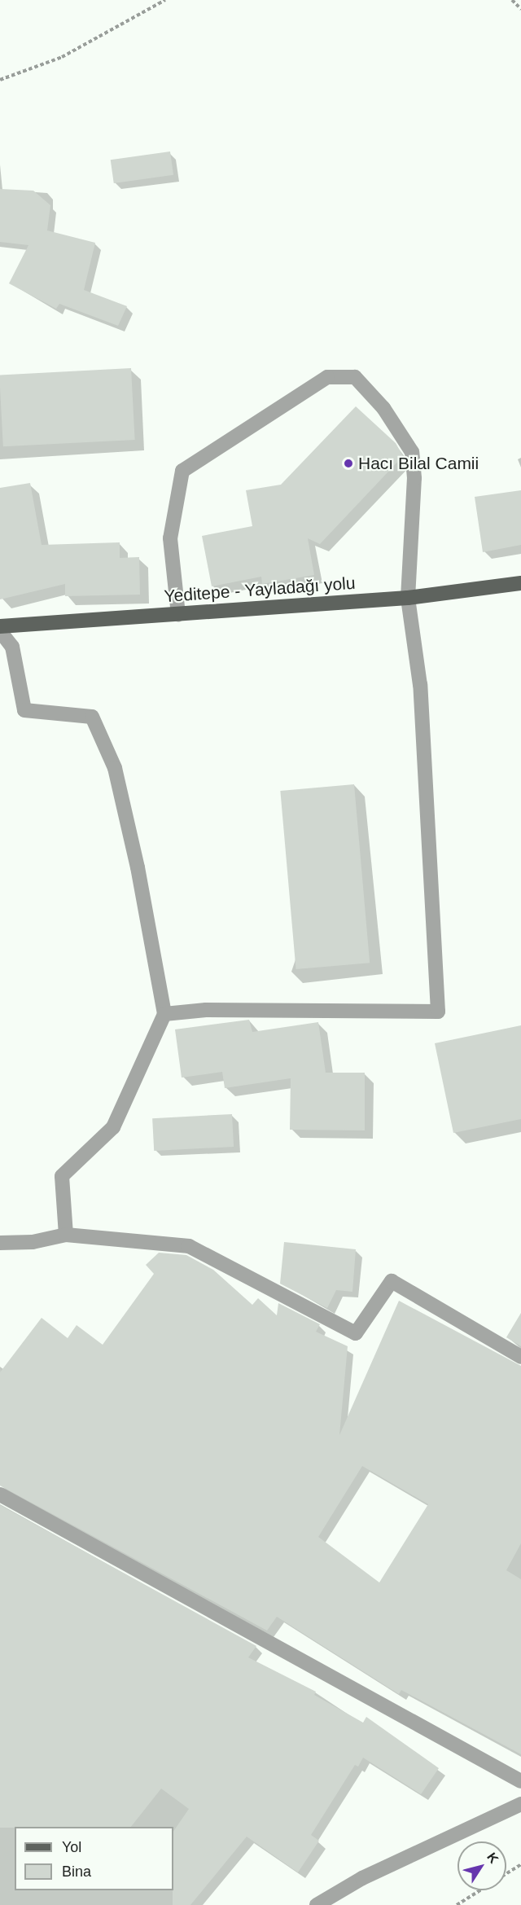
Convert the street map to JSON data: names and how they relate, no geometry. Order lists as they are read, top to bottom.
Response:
{
  "streets": {
    "main road": ["Yeditepe - Yayladağı yolu"]
  },
  "places": ["Hacı Bilal Camii"],
  "legend": ["Yol", "Bina"],
  "north": "top right"
}
